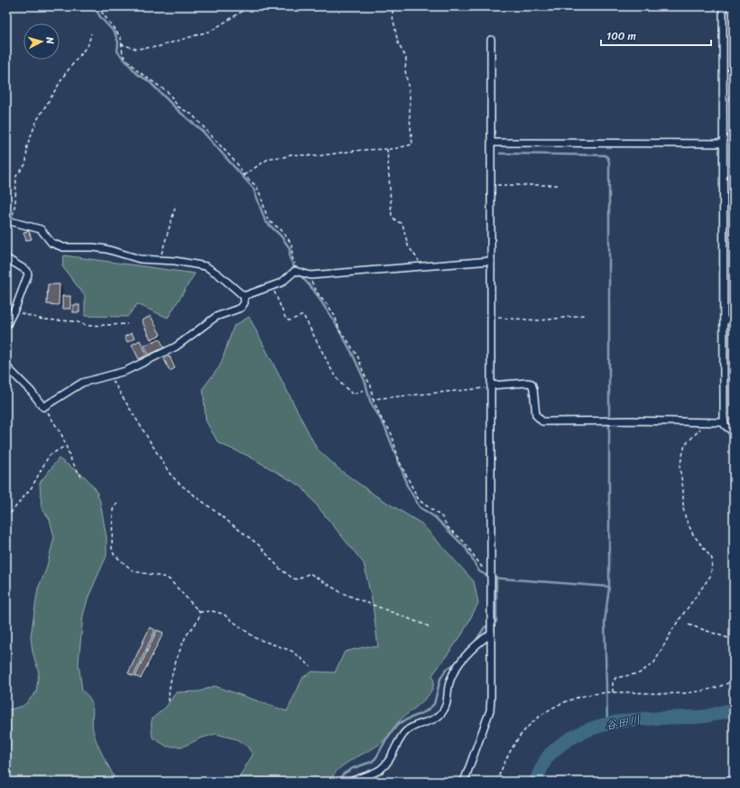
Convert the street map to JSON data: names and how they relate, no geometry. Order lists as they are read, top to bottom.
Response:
{
  "water": ["谷田川"],
  "scale_bar": "100 m",
  "north": "right"
}
